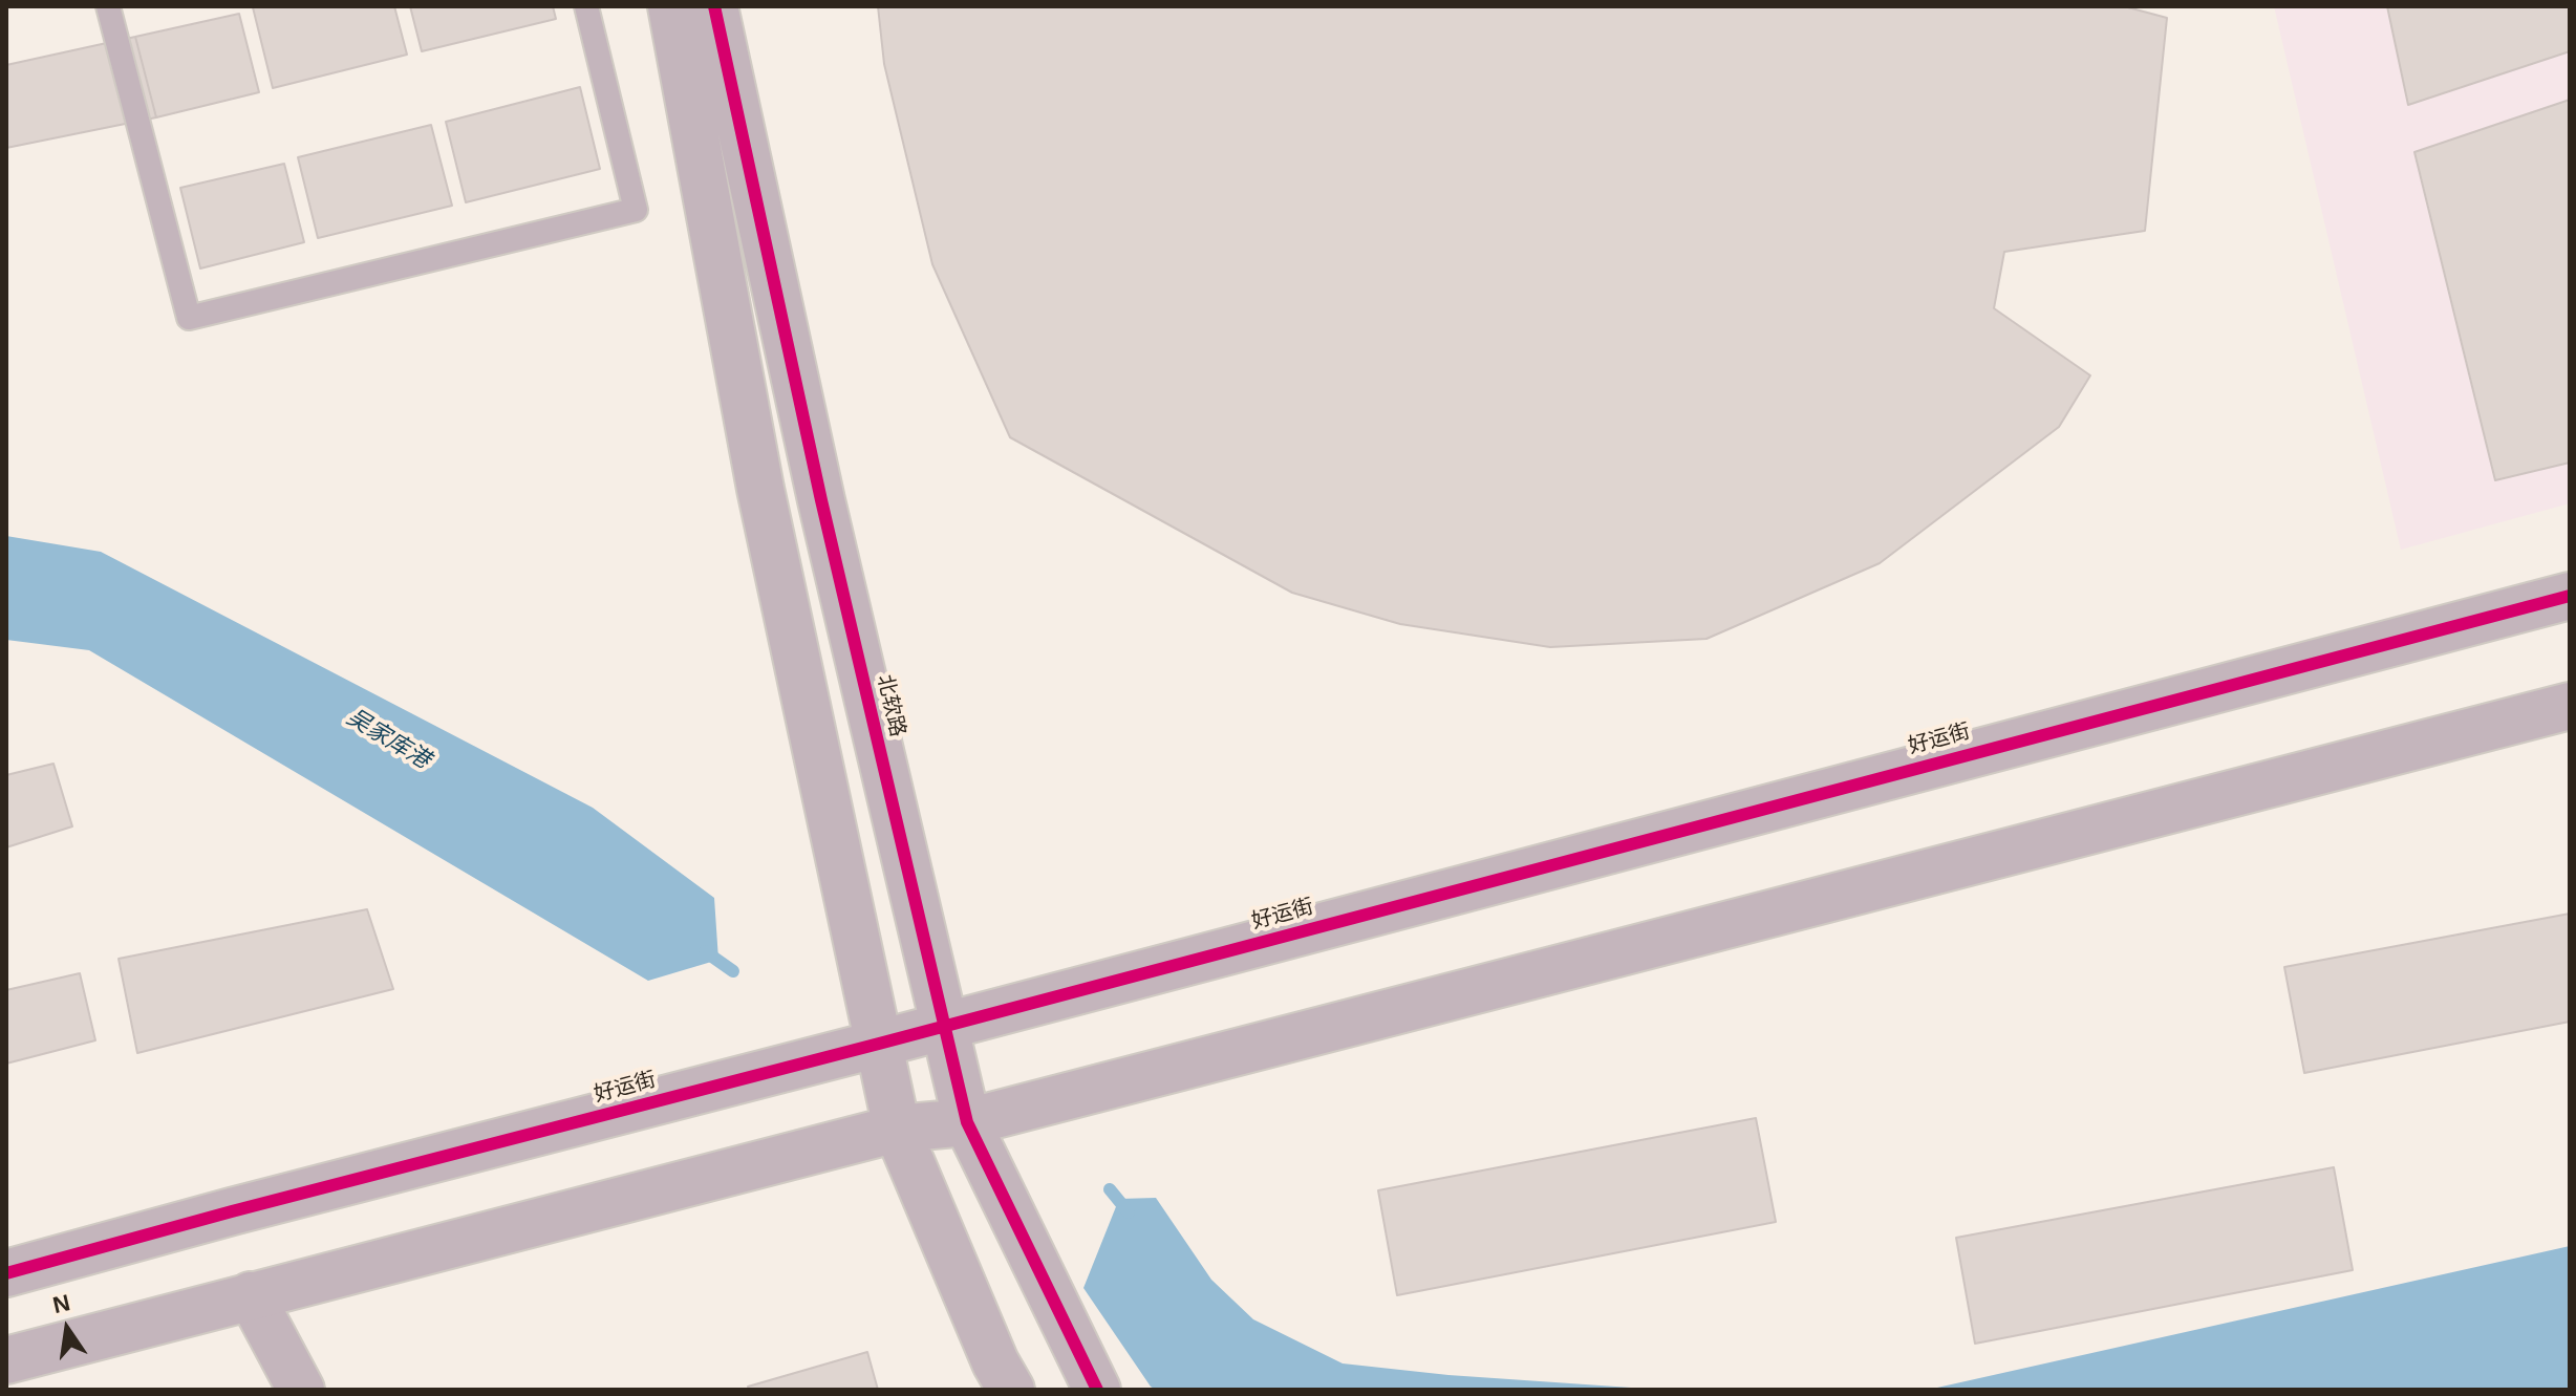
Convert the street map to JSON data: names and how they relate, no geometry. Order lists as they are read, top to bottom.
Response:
{
  "streets": {
    "street": ["北软路", "好运街"]
  },
  "crossings": [
    ["北软路", "好运街"]
  ],
  "water": ["吴家库港"],
  "north": "top"
}
